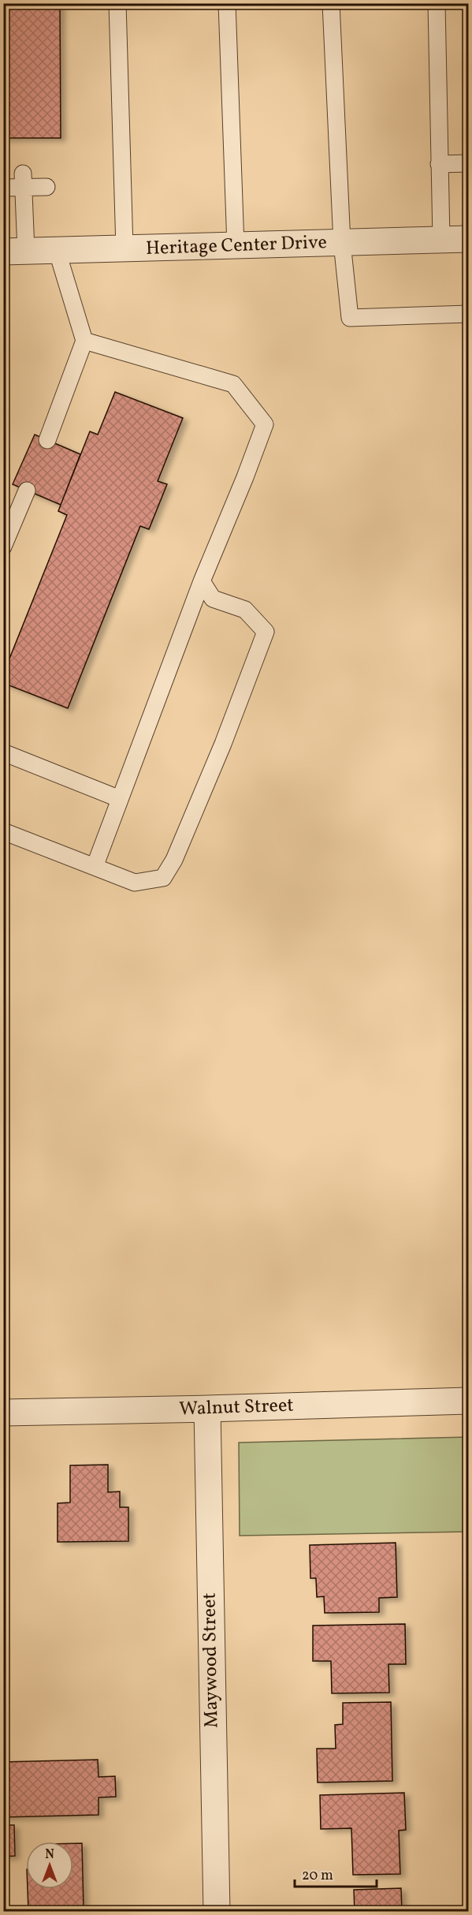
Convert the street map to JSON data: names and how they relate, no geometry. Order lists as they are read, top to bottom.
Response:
{
  "streets": {
    "street": ["Heritage Center Drive", "Walnut Street", "Maywood Street"]
  },
  "crossings": [
    ["Walnut Street", "Maywood Street"]
  ],
  "scale_bar": "20 m",
  "north": "top"
}
